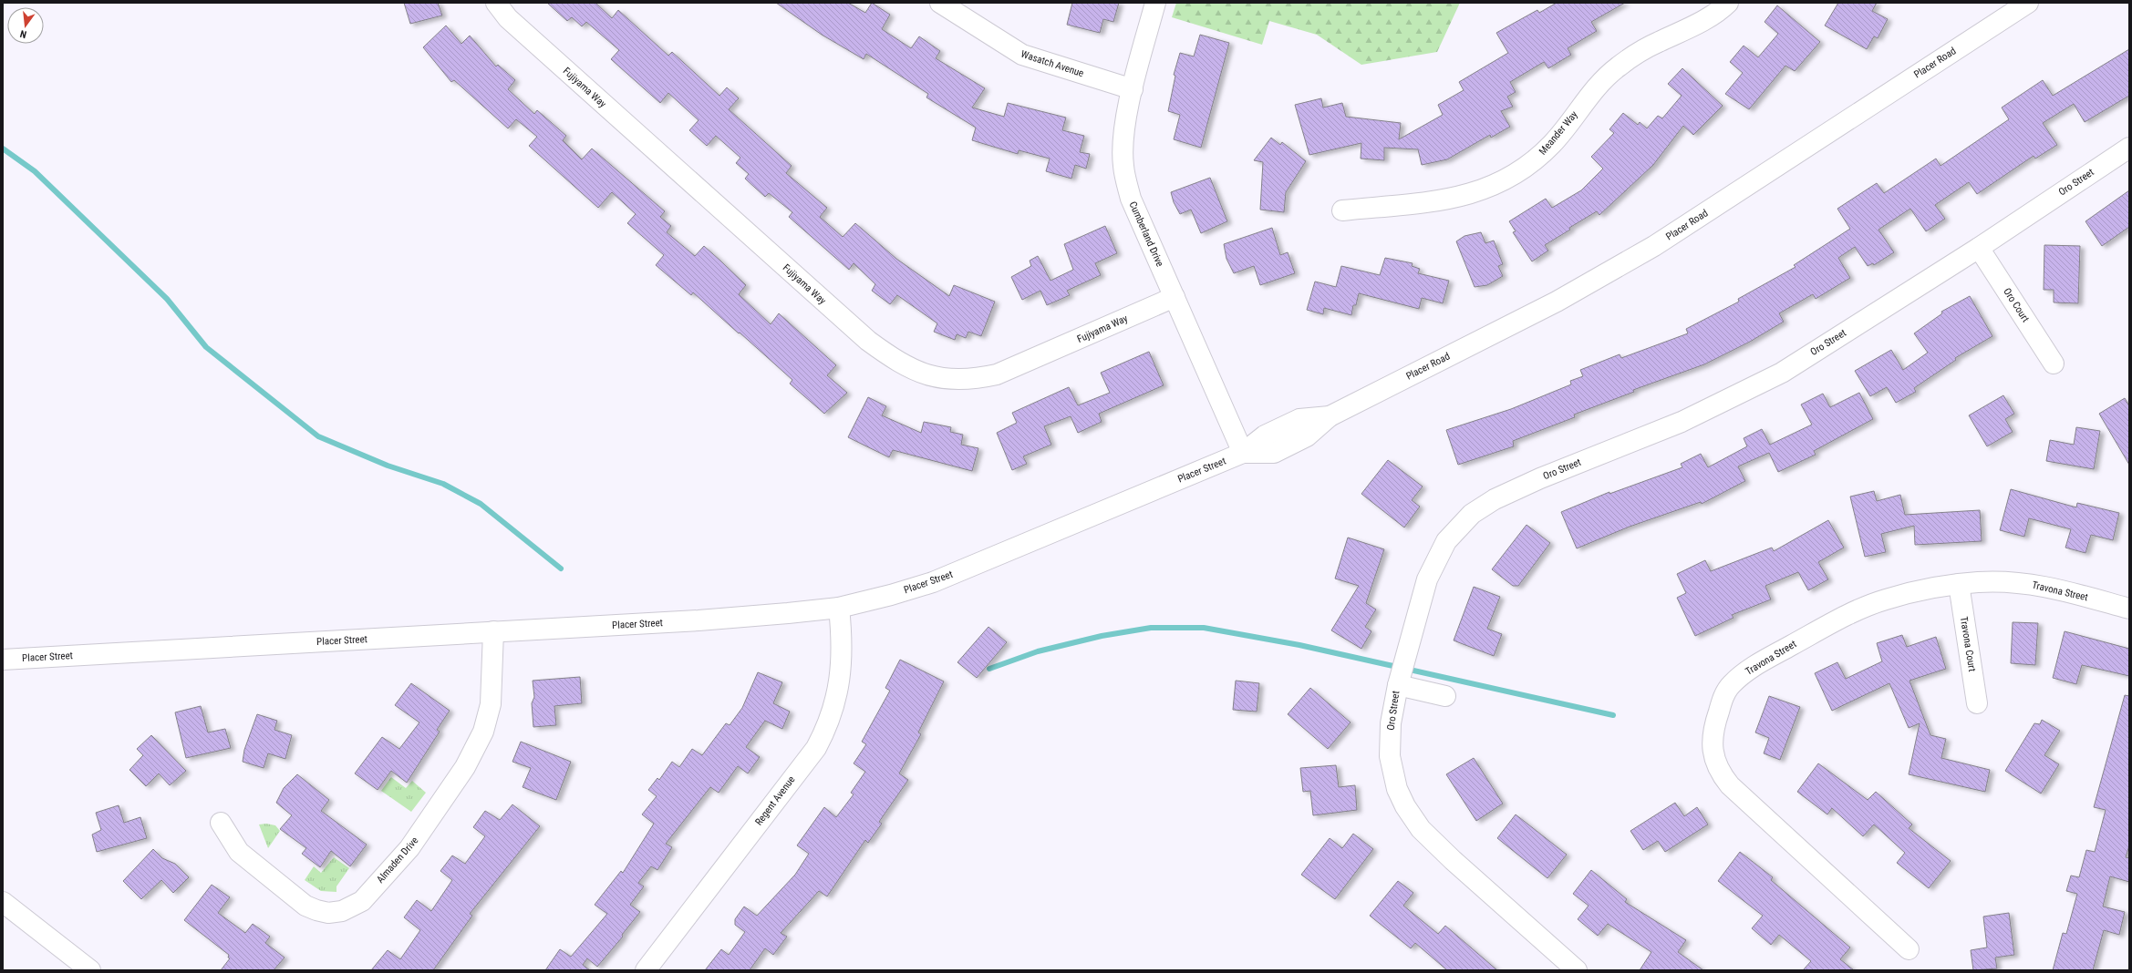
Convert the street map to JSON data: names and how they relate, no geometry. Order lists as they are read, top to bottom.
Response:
{
  "streets": {
    "street": [
      "Placer Road",
      "Wasatch Avenue",
      "Fujiyama Way",
      "Meander Way",
      "Oro Street",
      "Cumberland Drive",
      "Oro Court",
      "Placer Street",
      "Travona Street",
      "Travona Court",
      "Regent Avenue",
      "Almaden Drive"
    ]
  },
  "crossings": [
    ["Placer Road", "Cumberland Drive"],
    ["Placer Road", "Placer Street"],
    ["Wasatch Avenue", "Cumberland Drive"],
    ["Fujiyama Way", "Cumberland Drive"],
    ["Oro Street", "Oro Court"],
    ["Cumberland Drive", "Placer Street"],
    ["Placer Street", "Regent Avenue"],
    ["Placer Street", "Almaden Drive"],
    ["Travona Street", "Travona Court"]
  ],
  "north": "bottom"
}
